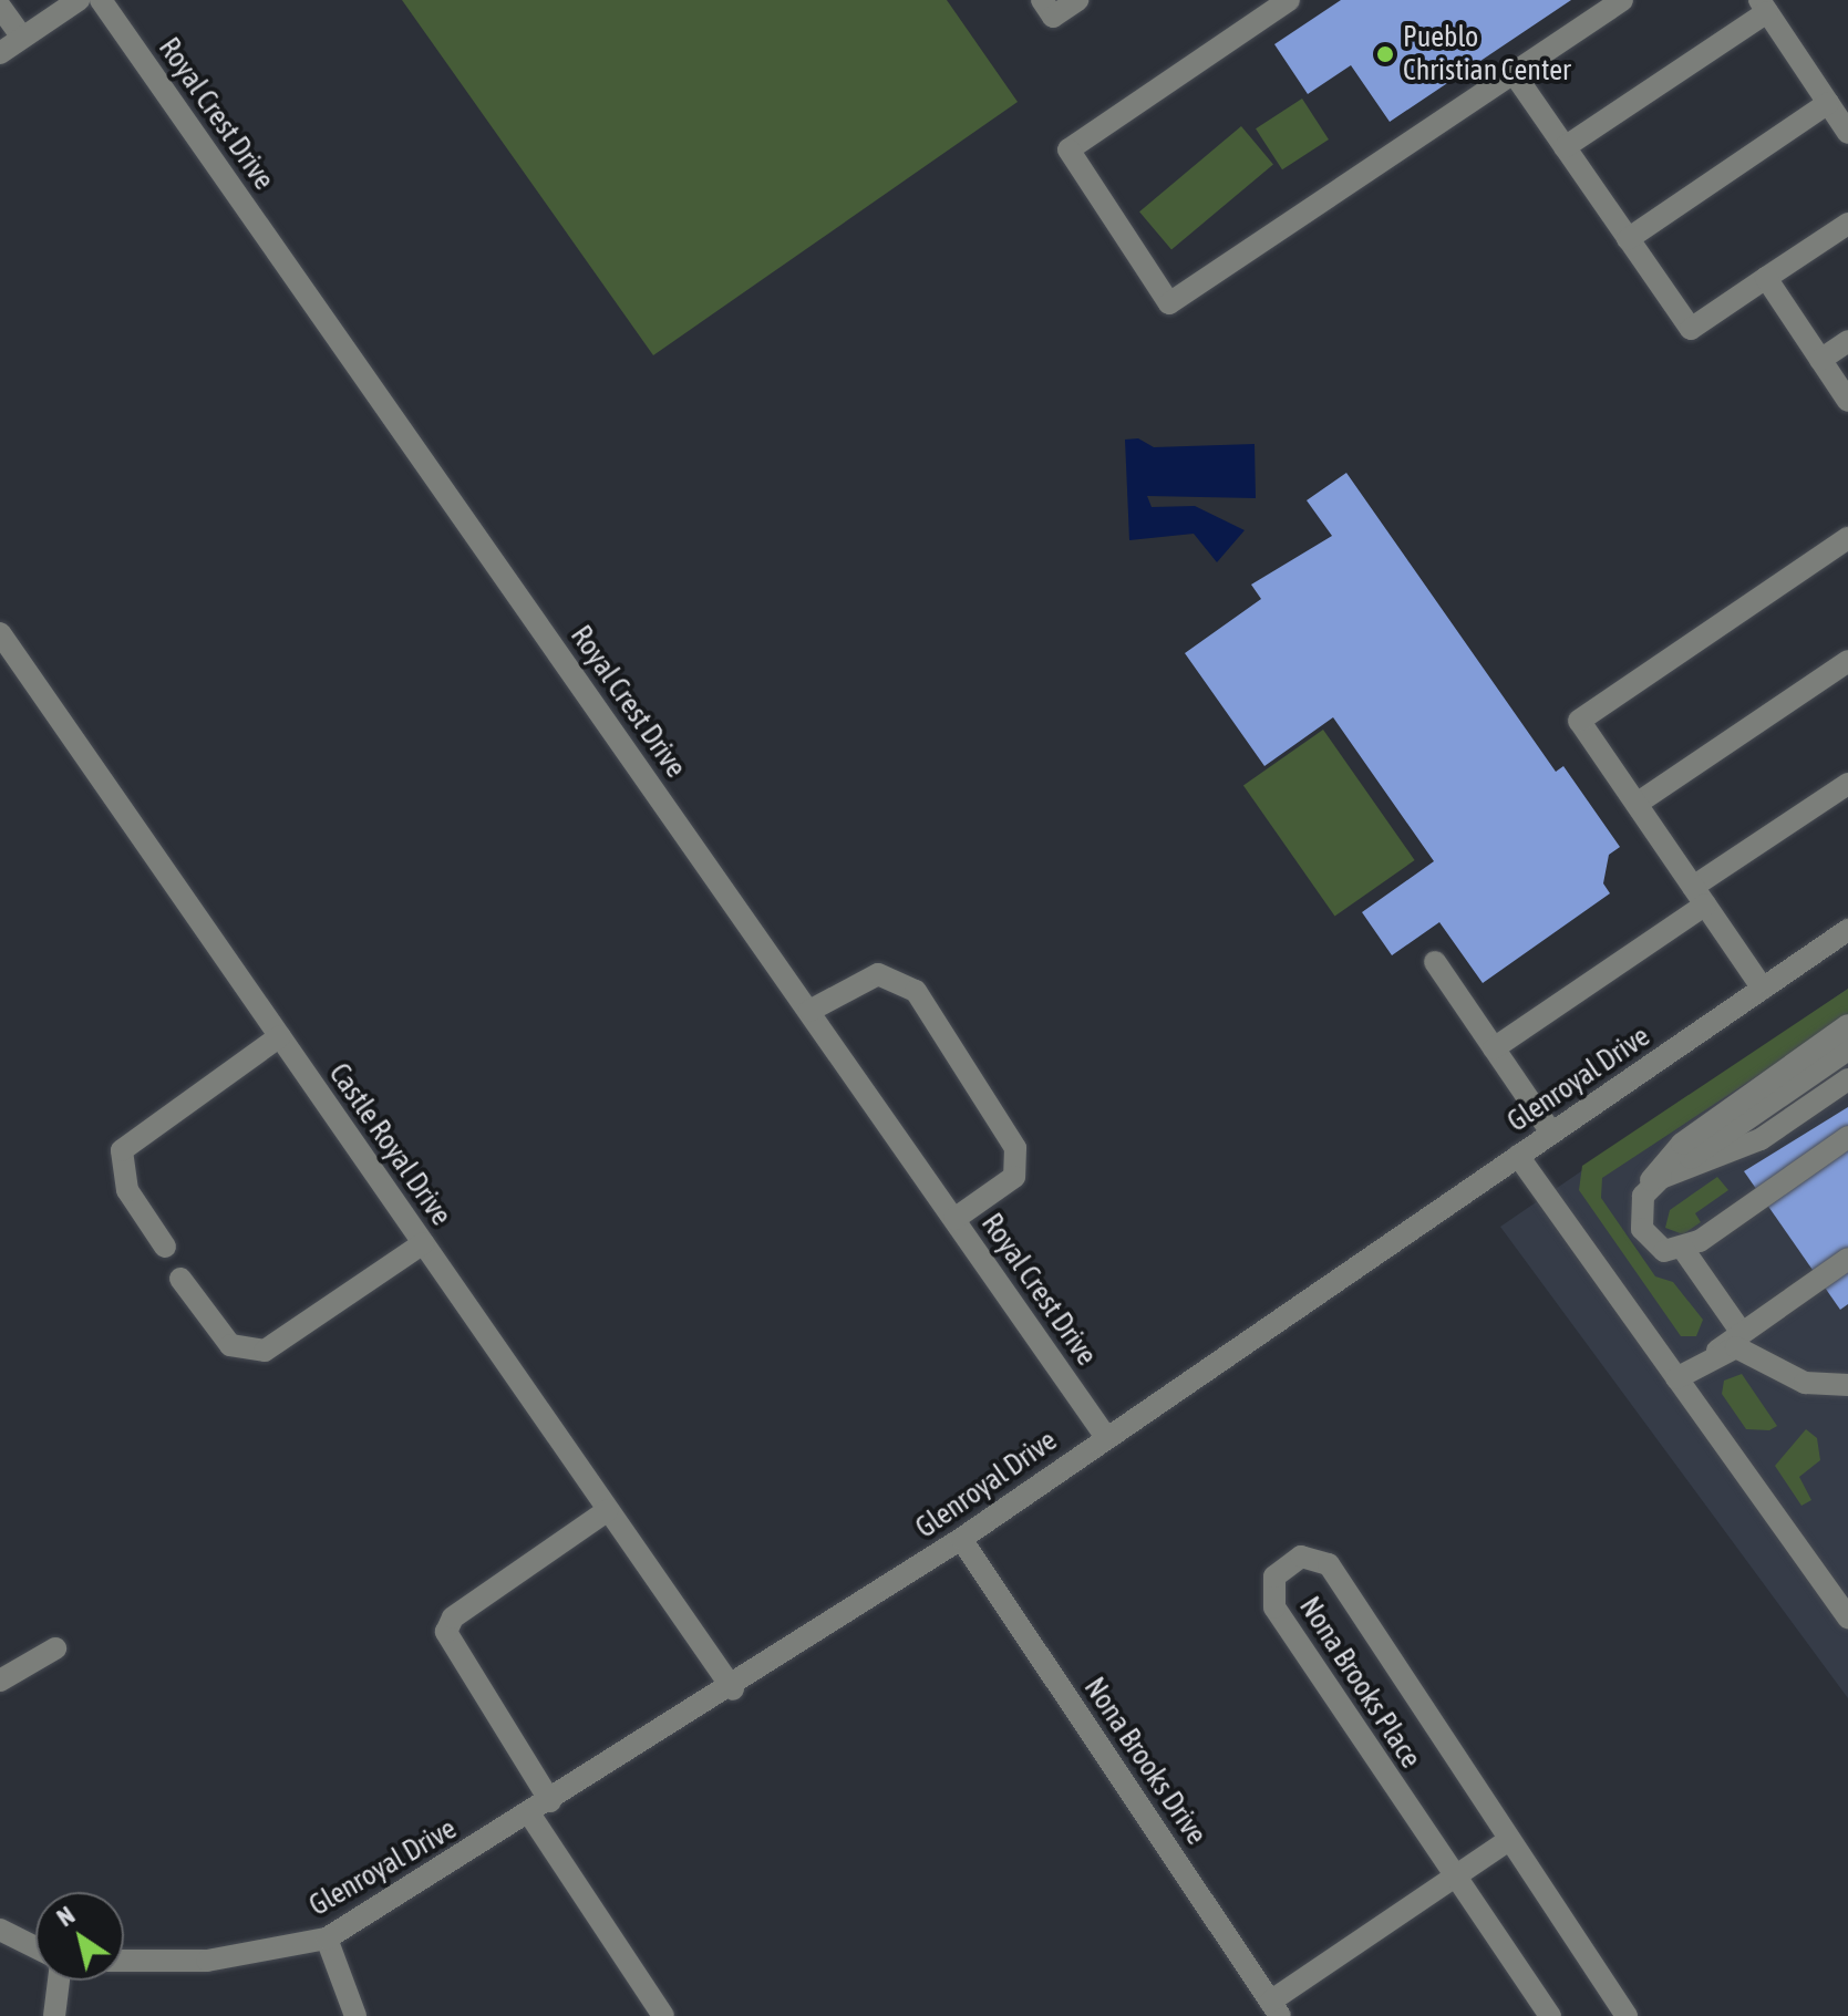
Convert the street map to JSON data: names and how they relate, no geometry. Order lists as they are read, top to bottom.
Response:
{
  "streets": {
    "street": [
      "Royal Crest Drive",
      "Glenroyal Drive",
      "Castle Royal Drive",
      "Nona Brooks Place",
      "Nona Brooks Drive"
    ]
  },
  "crossings": [
    ["Royal Crest Drive", "Glenroyal Drive"],
    ["Glenroyal Drive", "Castle Royal Drive"],
    ["Glenroyal Drive", "Nona Brooks Drive"]
  ],
  "places": ["Pueblo Christian Center"],
  "north": "top left"
}
